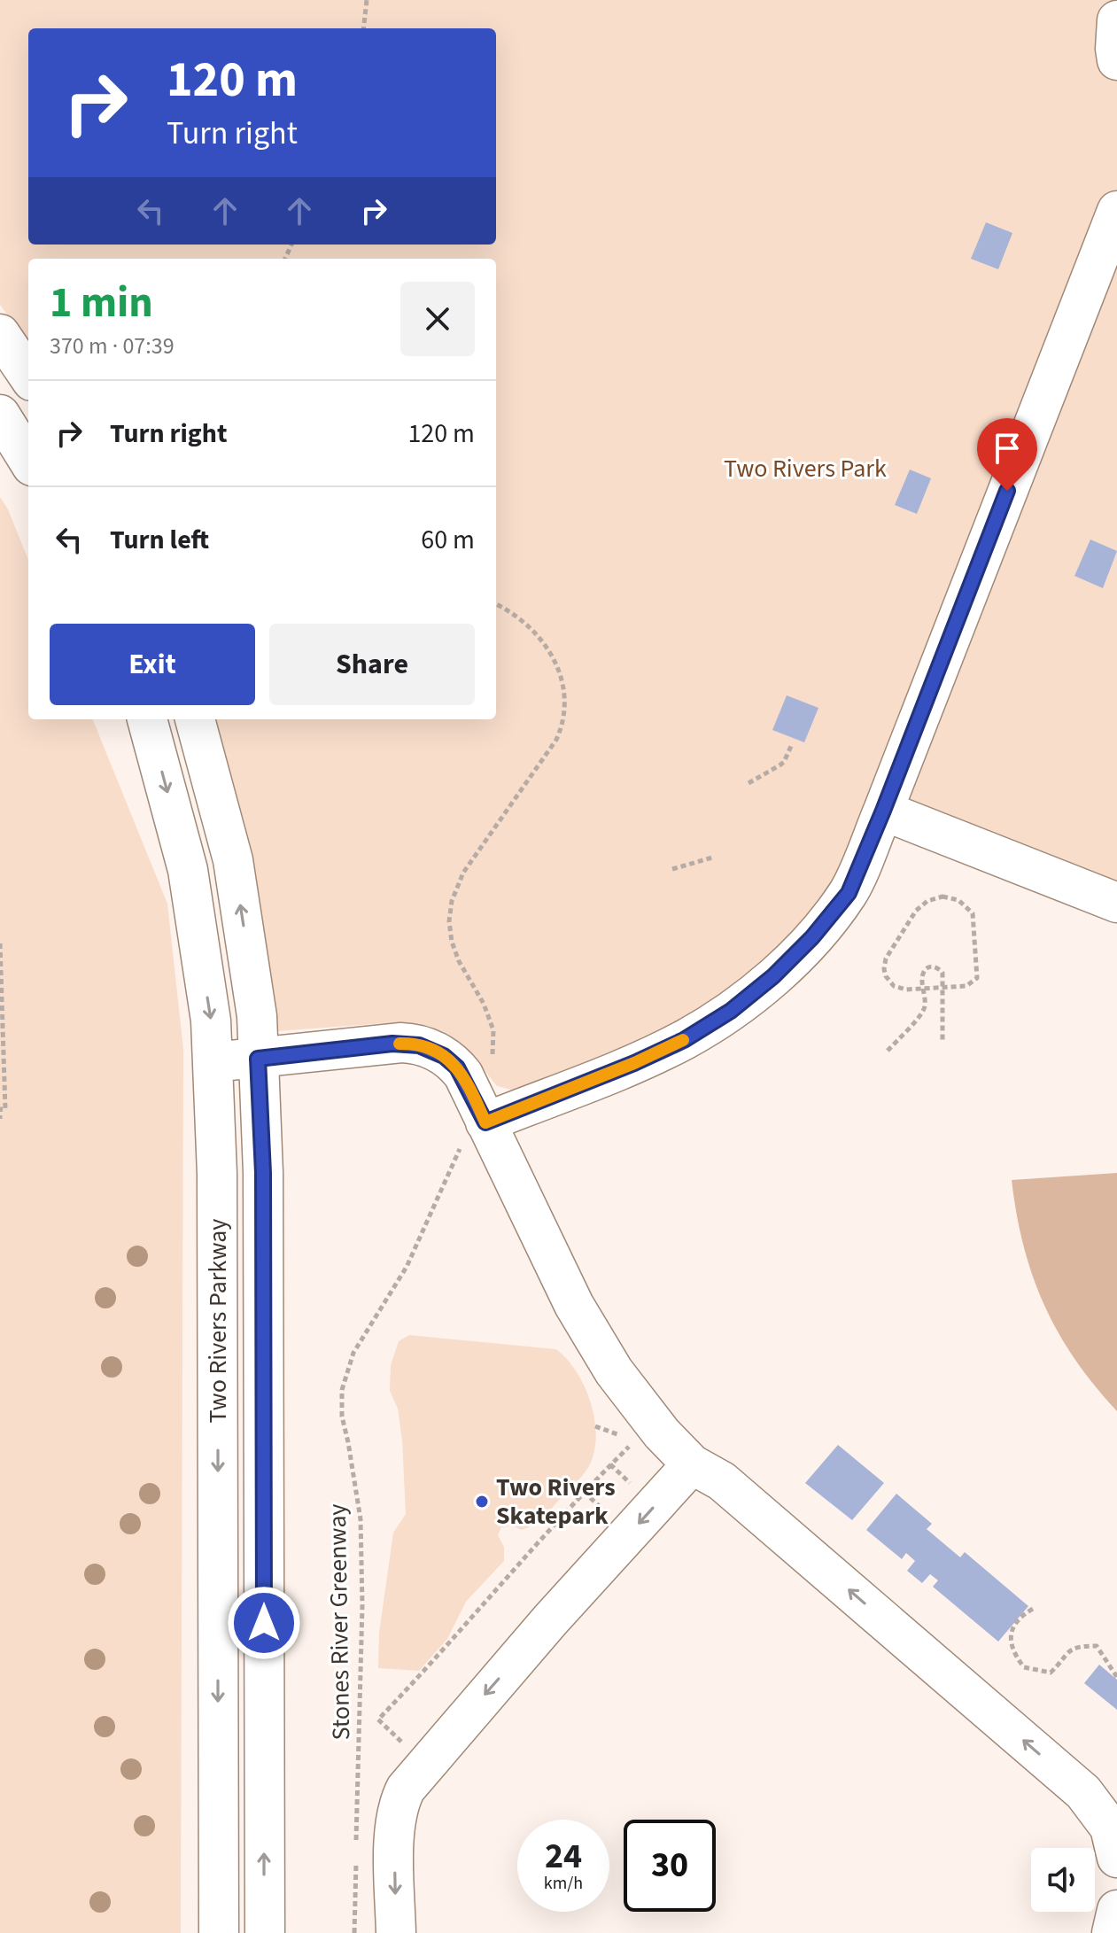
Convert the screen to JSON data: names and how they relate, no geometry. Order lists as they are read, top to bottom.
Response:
{
  "streets": {
    "street": ["Two Rivers Parkway"],
    "path": ["Stones River Greenway"]
  },
  "parks": ["Two Rivers Park"],
  "places": ["Two Rivers Skatepark"],
  "page": {
    "turn": ["120 m", "Turn right"],
    "heading": ["1 min", "370 m · 07:39"],
    "list": [
      {
        "name": "Turn right",
        "value": "120 m"
      },
      {
        "name": "Turn left",
        "value": "60 m"
      }
    ],
    "buttons": ["Exit", "Share"],
    "speed": "24 km/h",
    "limit": "30"
  }
}
